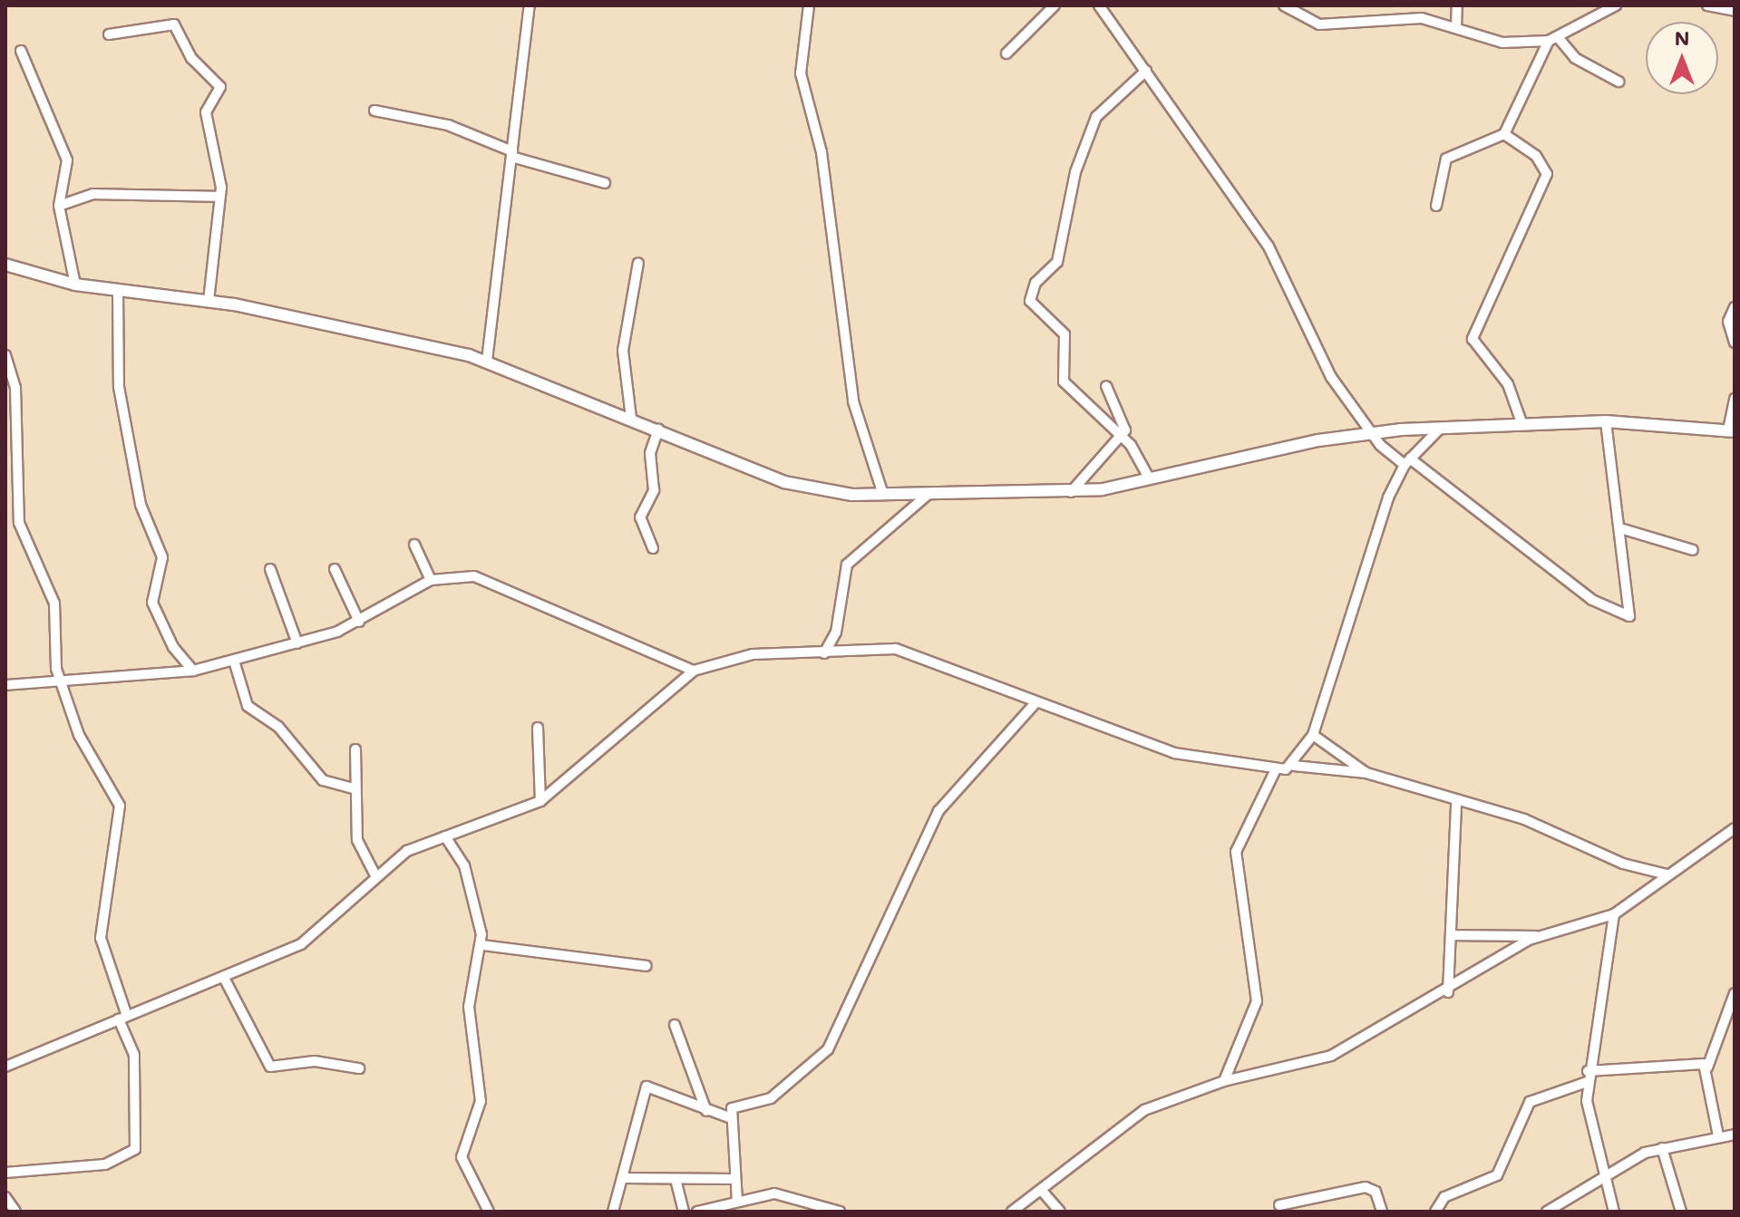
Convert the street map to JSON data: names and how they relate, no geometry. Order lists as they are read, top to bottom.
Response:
{
  "north": "top"
}
